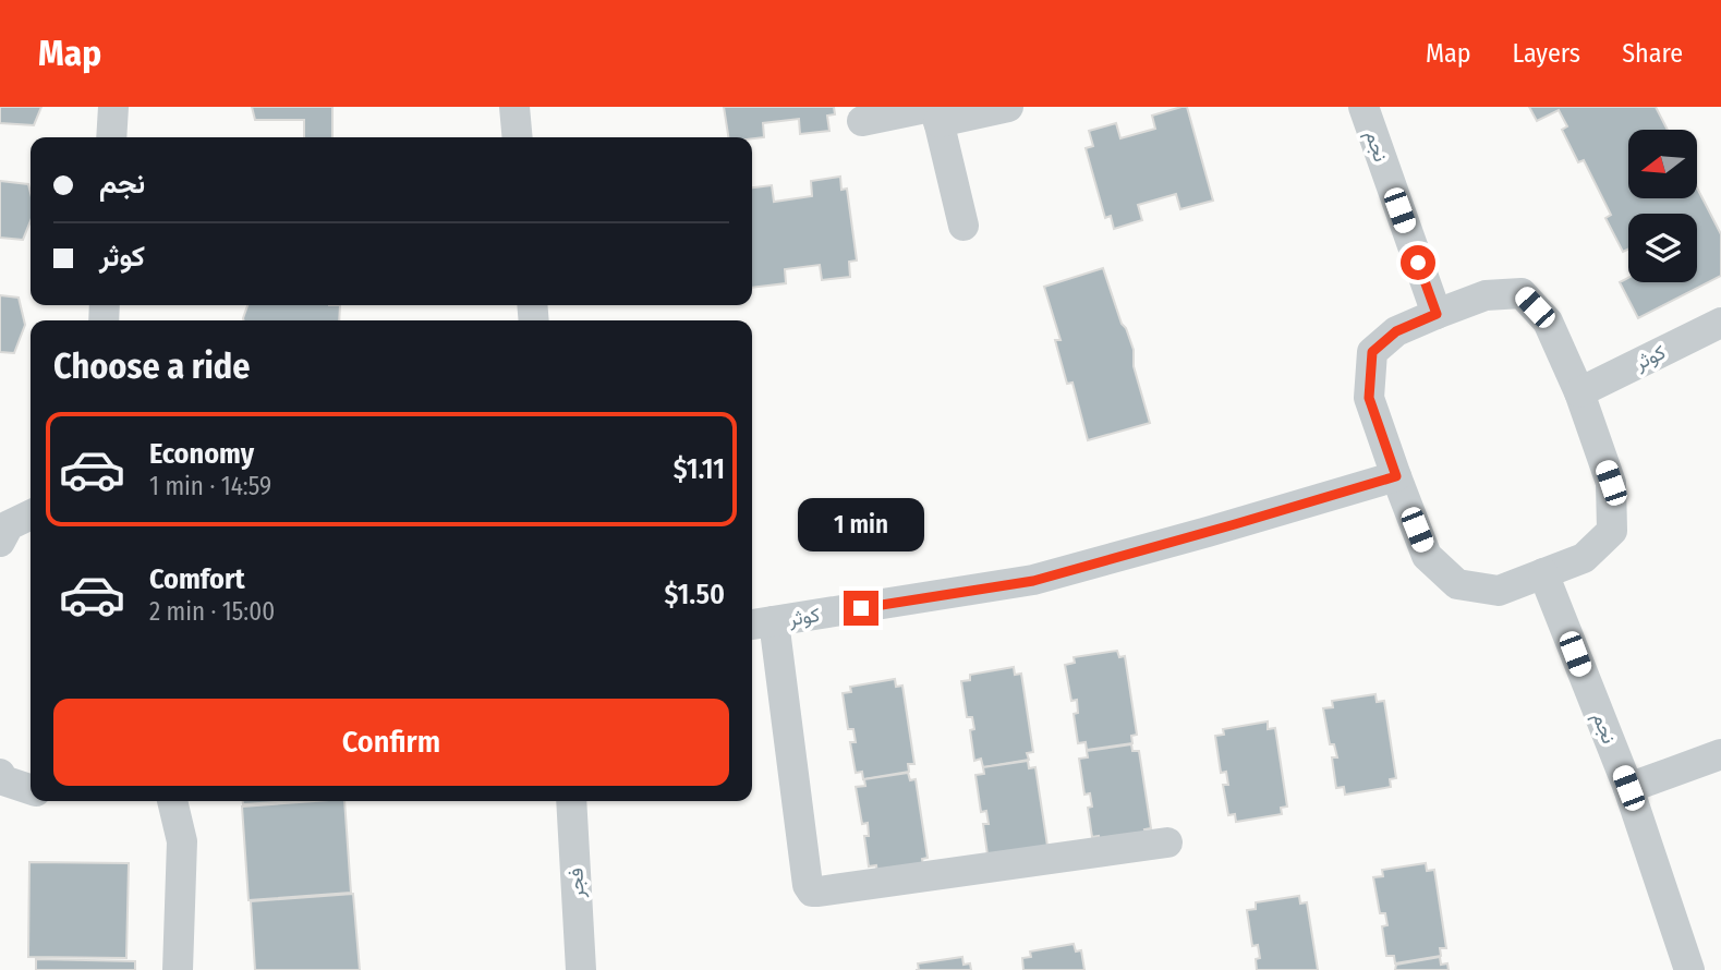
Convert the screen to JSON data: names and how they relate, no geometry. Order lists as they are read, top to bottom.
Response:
{
  "streets": {
    "street": ["نجم", "کوثر", "فجر"]
  },
  "crossings": [
    ["نجم", "کوثر"]
  ],
  "north": "left",
  "page": {
    "header": "Map",
    "nav": ["Map", "Layers", "Share"],
    "banner": ["نجم", "کوثر"],
    "heading": "Choose a ride",
    "list": [
      {
        "name": "Economy",
        "note": "1 min · 14:59",
        "value": "$1.11"
      },
      {
        "name": "Comfort",
        "note": "2 min · 15:00",
        "value": "$1.50"
      }
    ],
    "bubble": "1 min",
    "buttons": "Confirm"
  }
}
